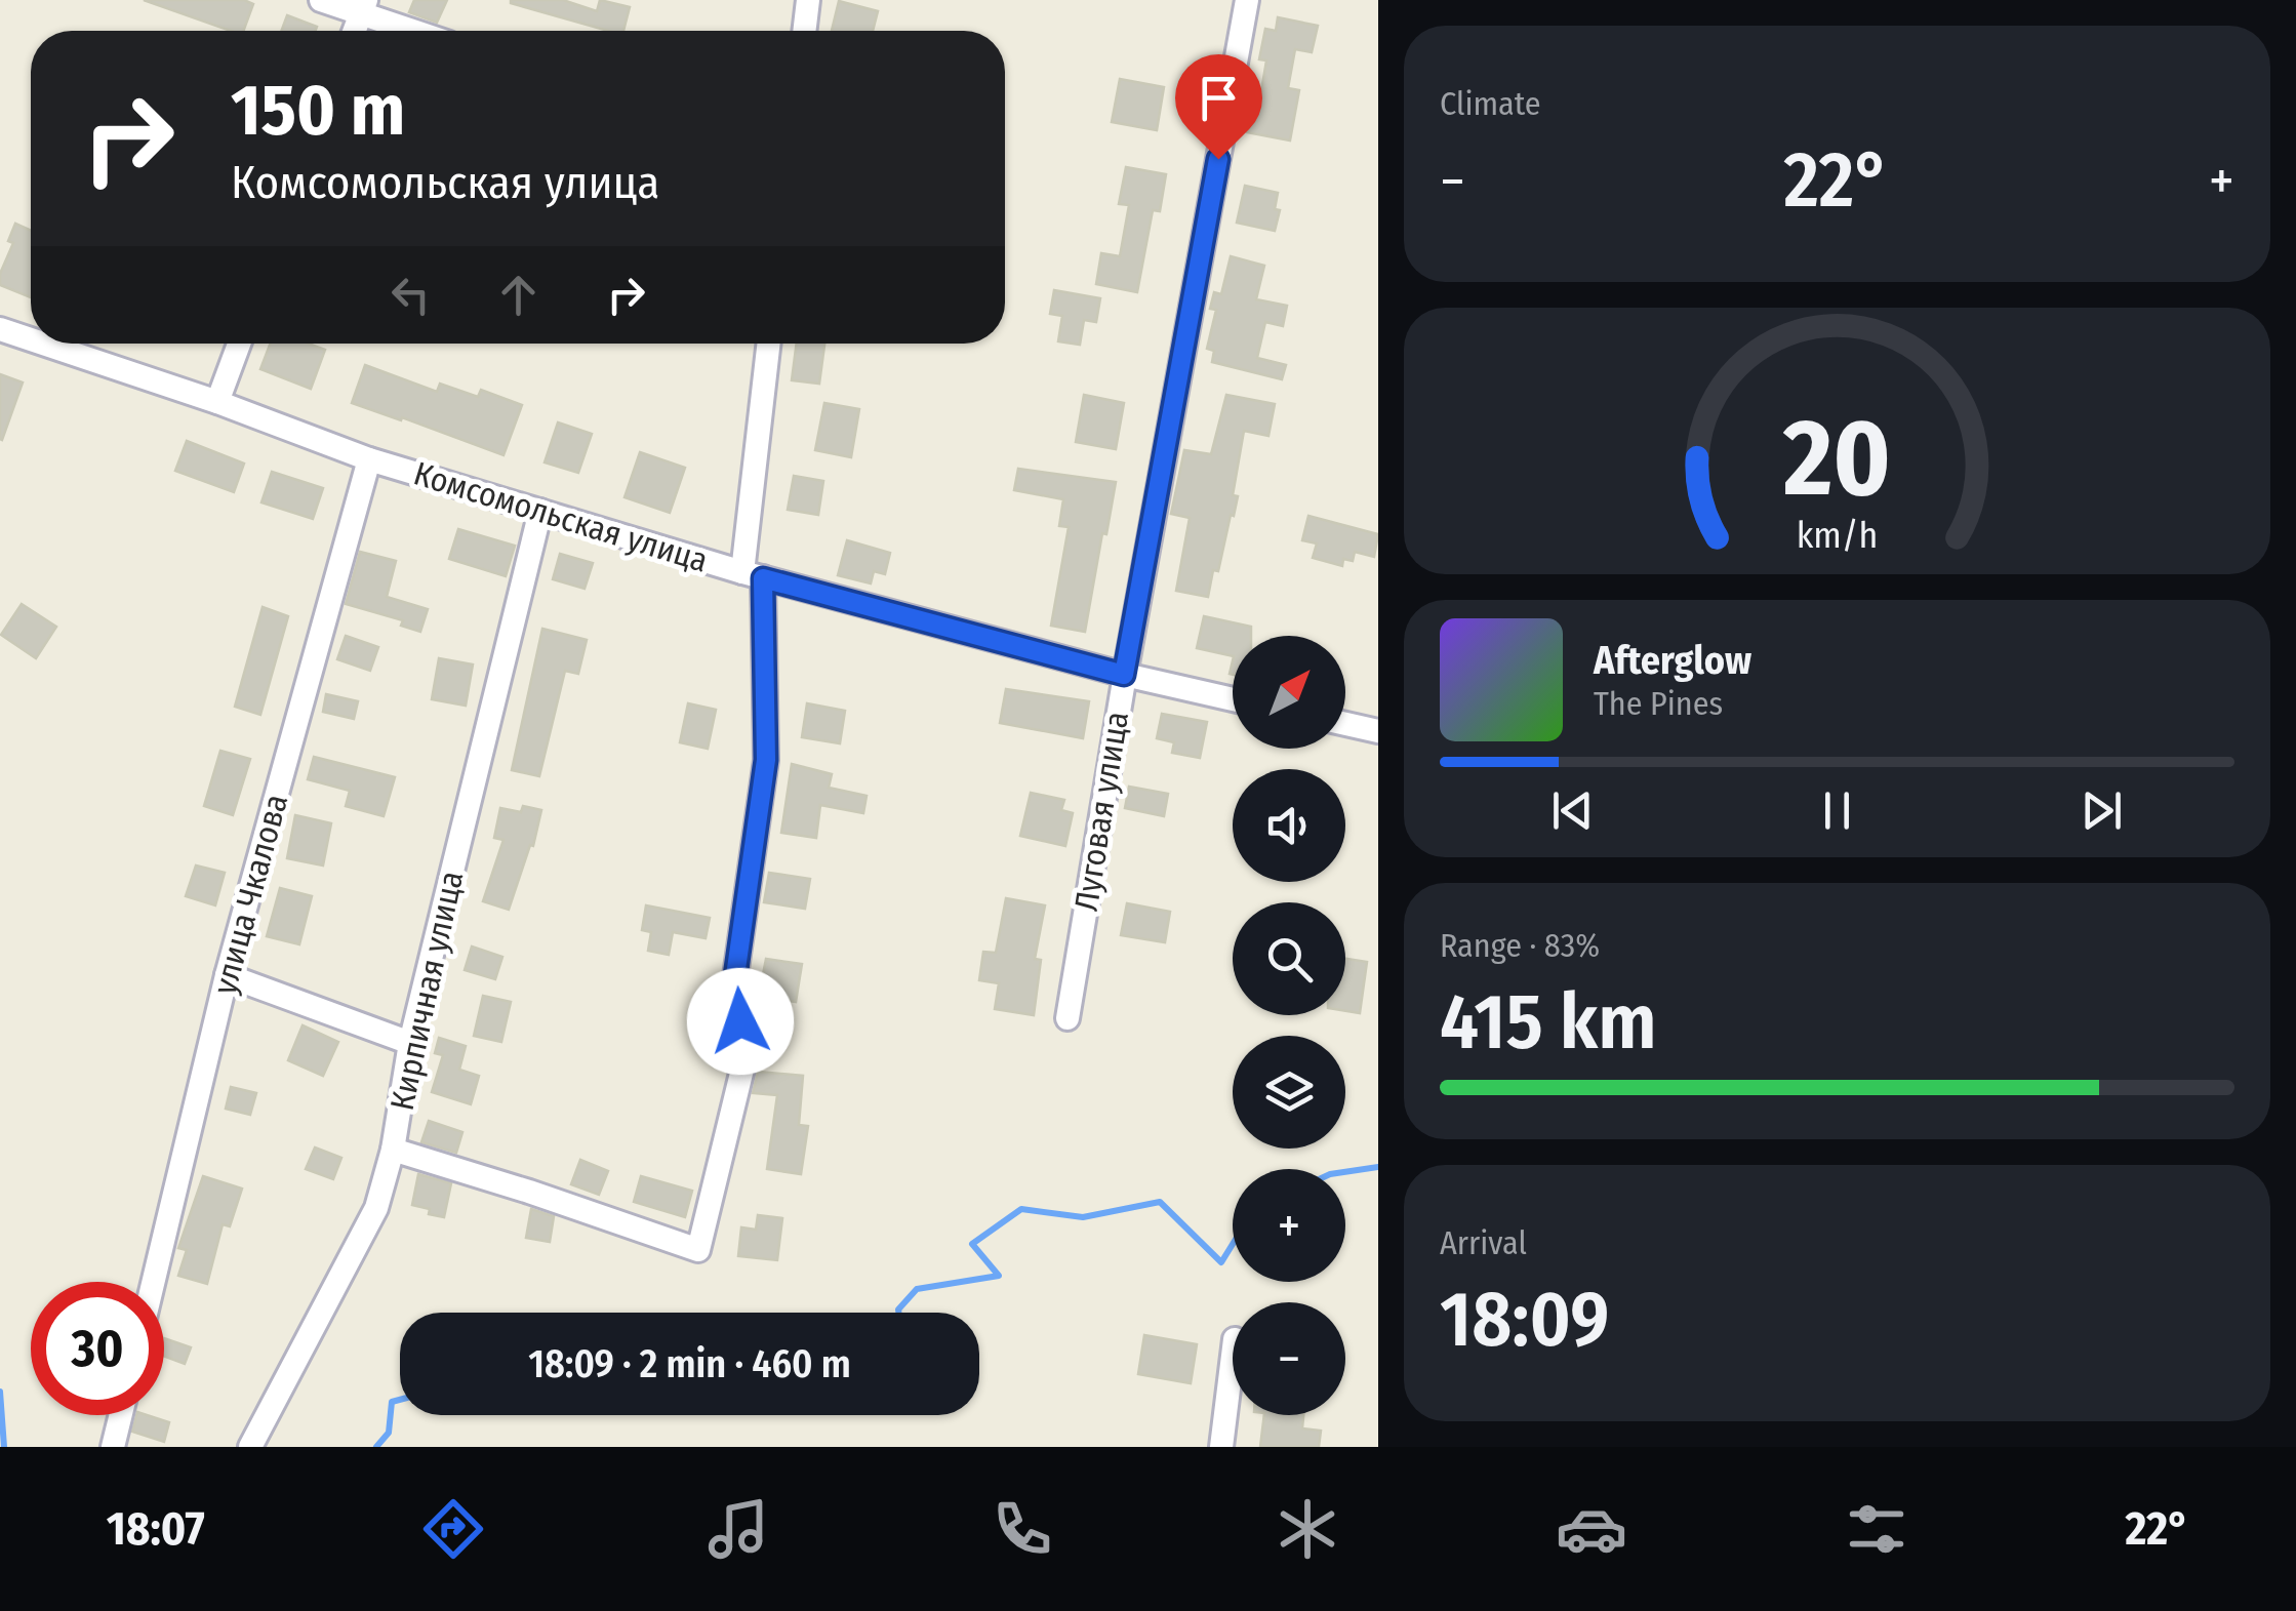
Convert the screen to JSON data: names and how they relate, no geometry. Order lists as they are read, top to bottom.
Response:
{
  "streets": {
    "street": [
      "Комсомольская улица",
      "Луговая улица",
      "улица Чкалова",
      "Кирпичная улица"
    ]
  },
  "crossings": [
    ["Комсомольская улица", "Луговая улица"],
    ["Комсомольская улица", "улица Чкалова"],
    ["Комсомольская улица", "Кирпичная улица"]
  ],
  "north": "top right",
  "page": {
    "tile": [
      "Climate",
      ["Range · 83%", "415 km"],
      ["Arrival", "18:09"]
    ],
    "turn": ["150 m", "Комсомольская улица"],
    "heat": ["−", "22°", "+"],
    "song": ["Afterglow", "The Pines"],
    "map_buttons": ["+", "−"],
    "limit": "30",
    "trip": "18:09 · 2 min · 460 m",
    "tabs": ["18:07", "22°"],
    "gauge": ["20", "km/h"]
  }
}
